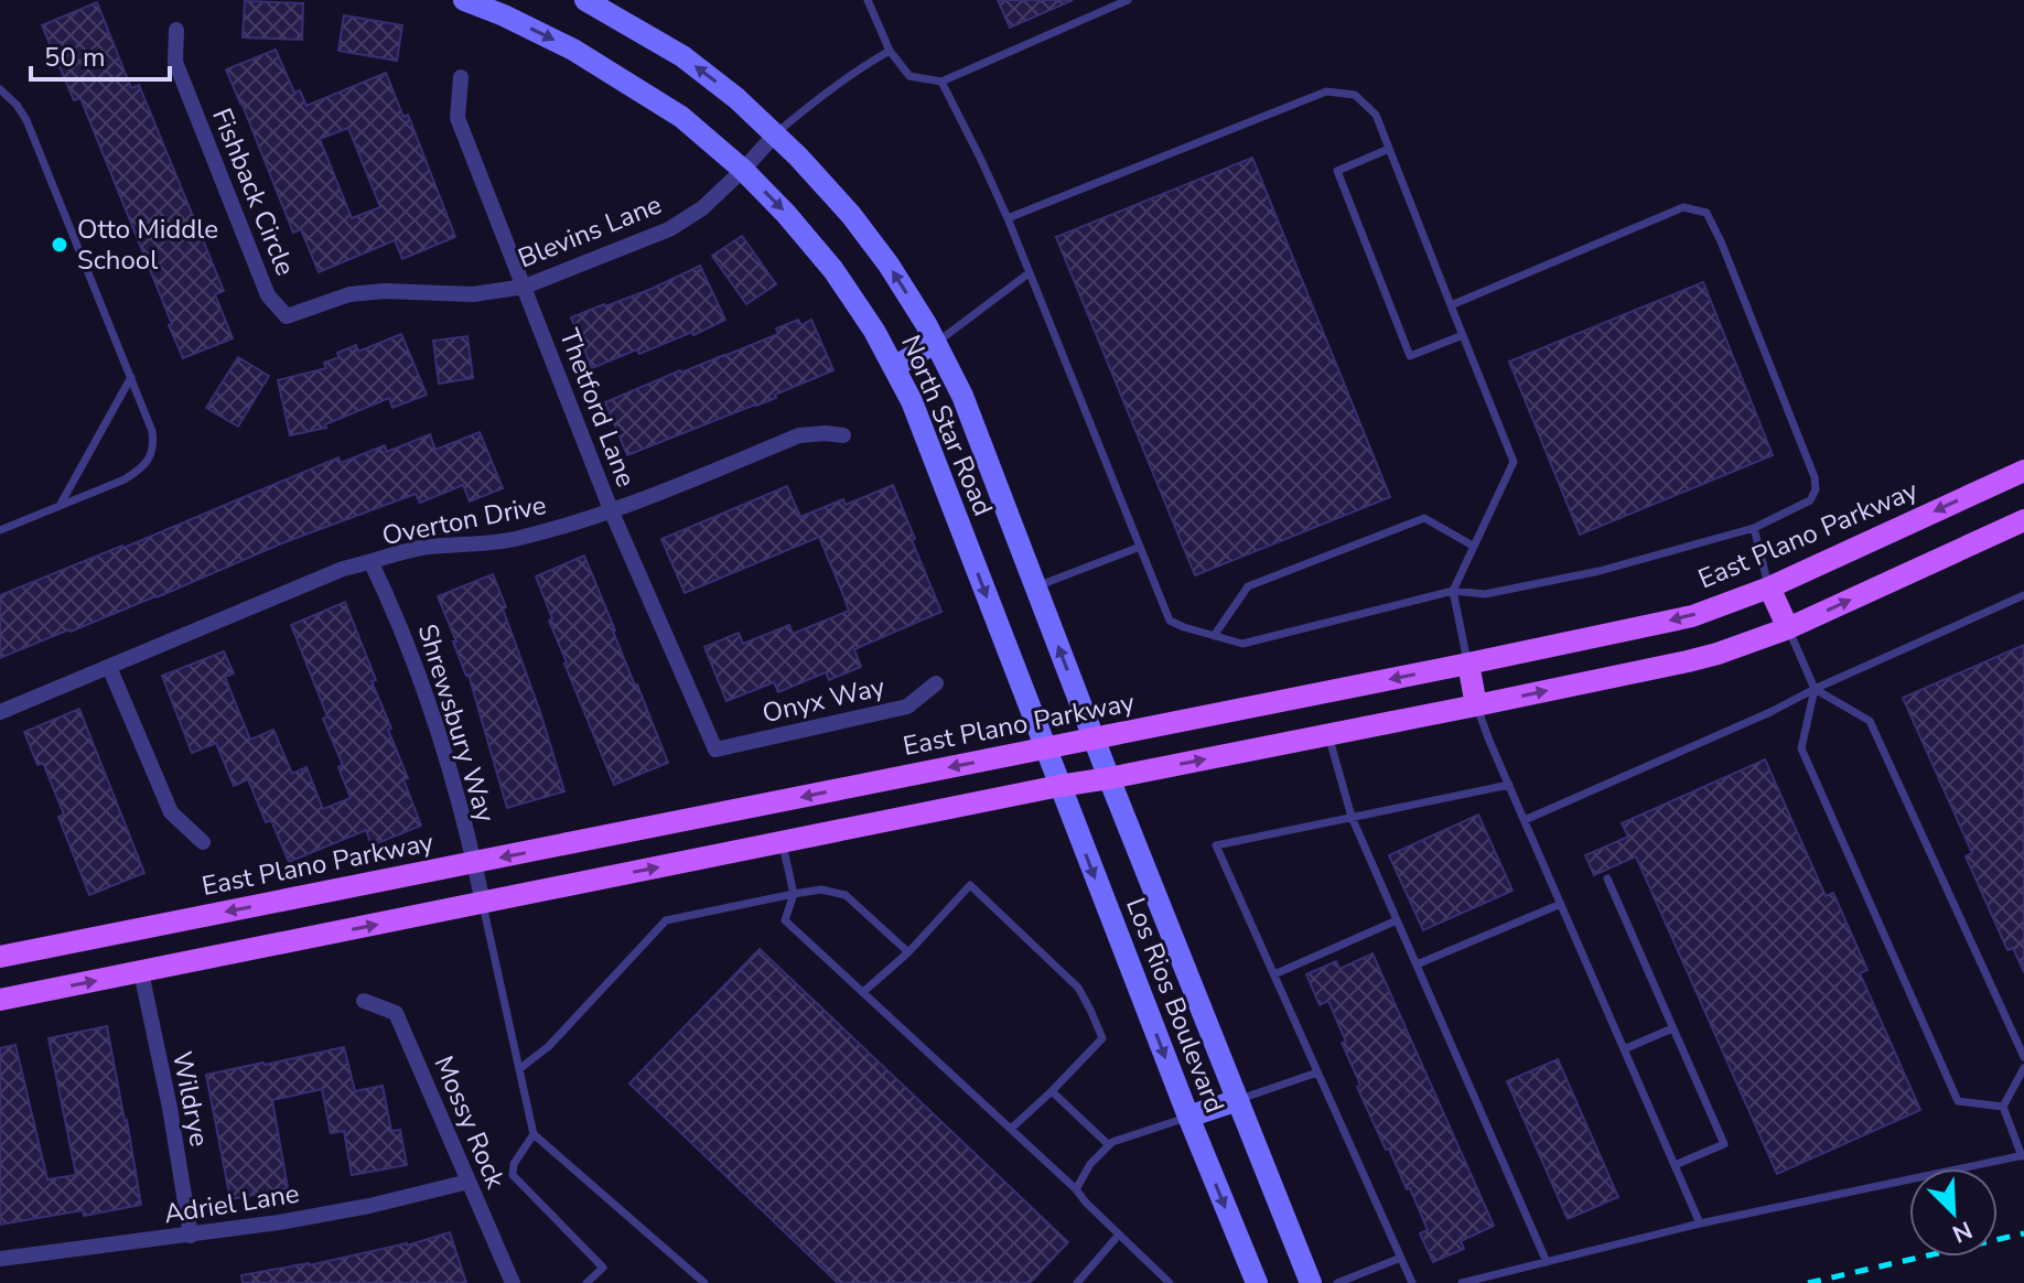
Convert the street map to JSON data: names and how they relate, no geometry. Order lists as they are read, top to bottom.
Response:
{
  "streets": {
    "main road": ["North Star Road", "East Plano Parkway", "Los Rios Boulevard"],
    "street": [
      "Fishback Circle",
      "Blevins Lane",
      "Thetford Lane",
      "Overton Drive",
      "Onyx Way",
      "Shrewsbury Way",
      "Wildrye",
      "Mossy Rock",
      "Adriel Lane"
    ]
  },
  "crossings": [
    ["Fishback Circle", "Blevins Lane"],
    ["Blevins Lane", "Thetford Lane"],
    ["Blevins Lane", "North Star Road"],
    ["Thetford Lane", "Overton Drive"],
    ["Thetford Lane", "Onyx Way"],
    ["North Star Road", "East Plano Parkway"],
    ["North Star Road", "Los Rios Boulevard"],
    ["Overton Drive", "Shrewsbury Way"],
    ["East Plano Parkway", "Shrewsbury Way"],
    ["East Plano Parkway", "Los Rios Boulevard"],
    ["Wildrye", "Adriel Lane"],
    ["Mossy Rock", "Adriel Lane"]
  ],
  "places": ["Otto Middle School"],
  "scale_bar": "50 m",
  "north": "bottom right"
}
